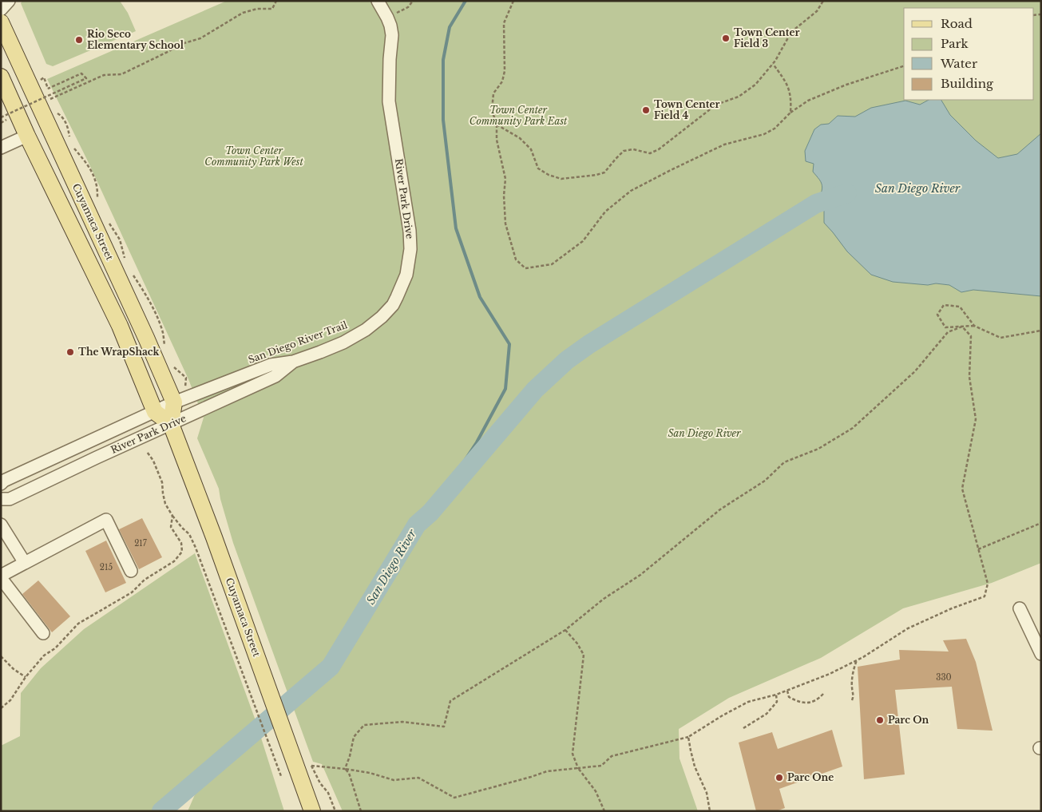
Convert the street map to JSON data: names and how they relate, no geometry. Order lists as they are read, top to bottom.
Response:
{
  "streets": {
    "main road": ["Cuyamaca Street"],
    "street": ["River Park Drive"]
  },
  "crossings": [
    ["River Park Drive", "Cuyamaca Street"]
  ],
  "water": ["San Diego River"],
  "parks": ["Town Center Community Park East", "Town Center Community Park West", "San Diego River"],
  "places": [
    "Town Center Field 3",
    "Rio Seco Elementary School",
    "Town Center Field 4",
    "The WrapShack",
    "Parc On",
    "Parc One"
  ],
  "house_numbers": ["217", "215", "330"],
  "legend": [
    "Road",
    "Park",
    "Water",
    "Building"
  ]
}
